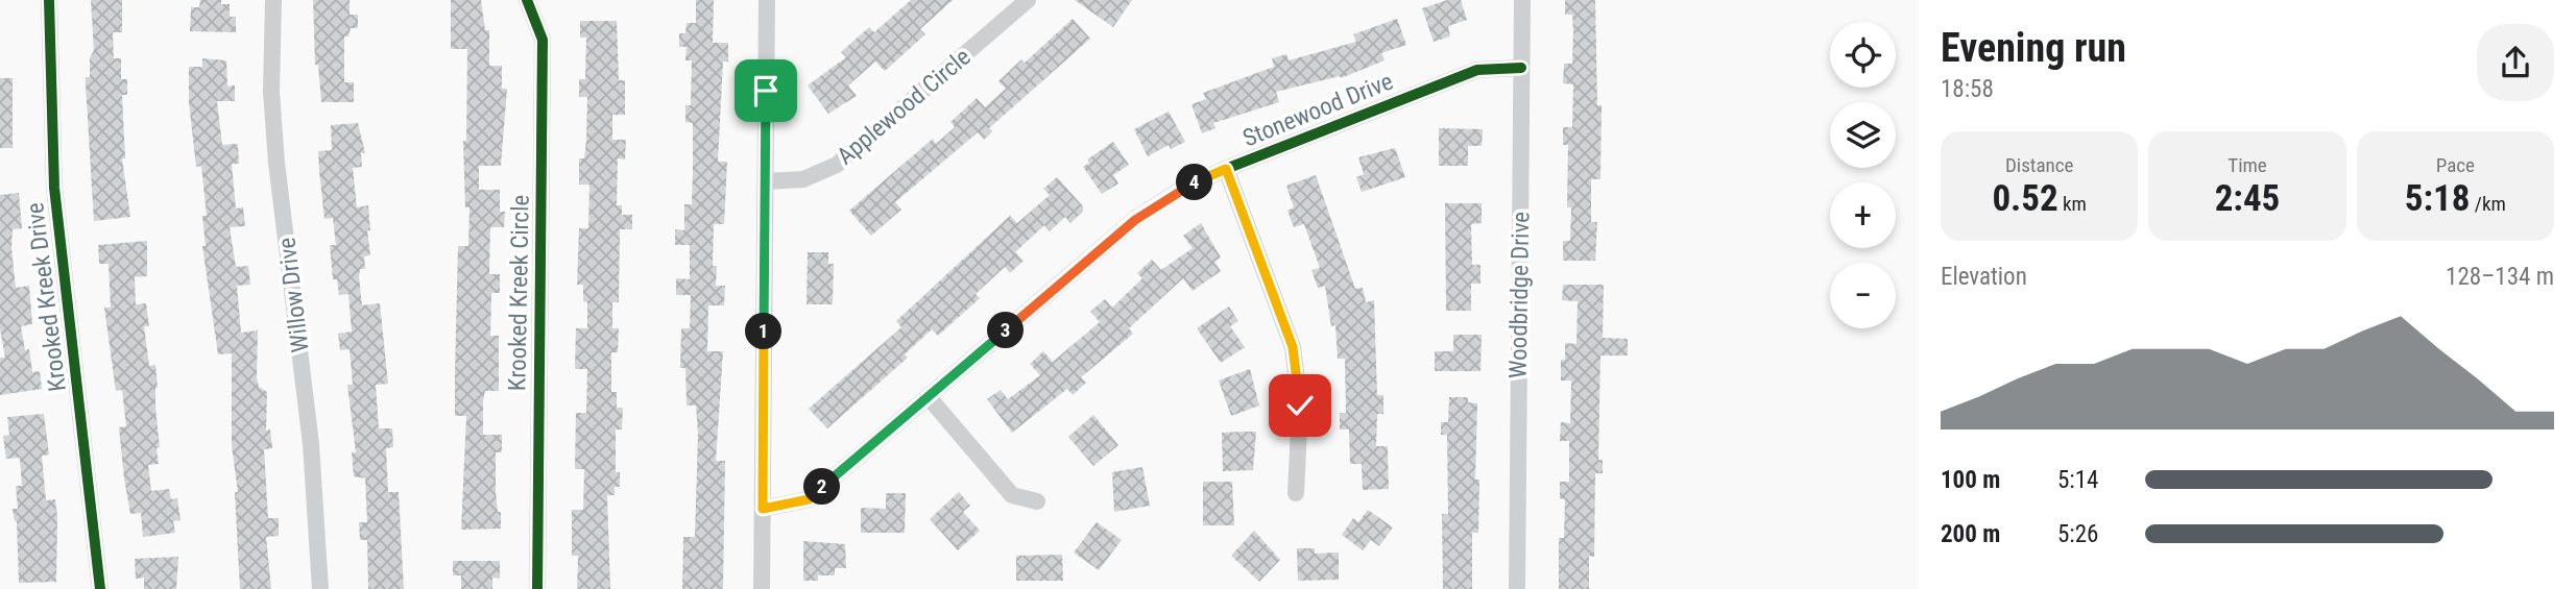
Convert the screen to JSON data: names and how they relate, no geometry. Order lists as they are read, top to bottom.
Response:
{
  "streets": {
    "street": [
      "Applewood Circle",
      "Stonewood Drive",
      "Krooked Kreek Circle",
      "Willow Drive",
      "Woodbridge Drive",
      "Krooked Kreek Drive"
    ]
  },
  "crossings": [
    ["Stonewood Drive", "Woodbridge Drive"]
  ],
  "page": {
    "heading": ["Evening run", "18:58"],
    "map_buttons": ["+", "−"],
    "stats": [
      ["Distance", "0.52 km"],
      ["Time", "2:45"],
      ["Pace", "5:18 /km"]
    ],
    "pins": [
      "4",
      "3",
      "1",
      "2"
    ],
    "chart": ["Elevation", "128–134 m"],
    "list": [
      {
        "name": "100 m",
        "note": "5:14"
      },
      {
        "name": "200 m",
        "note": "5:26"
      }
    ]
  }
}
